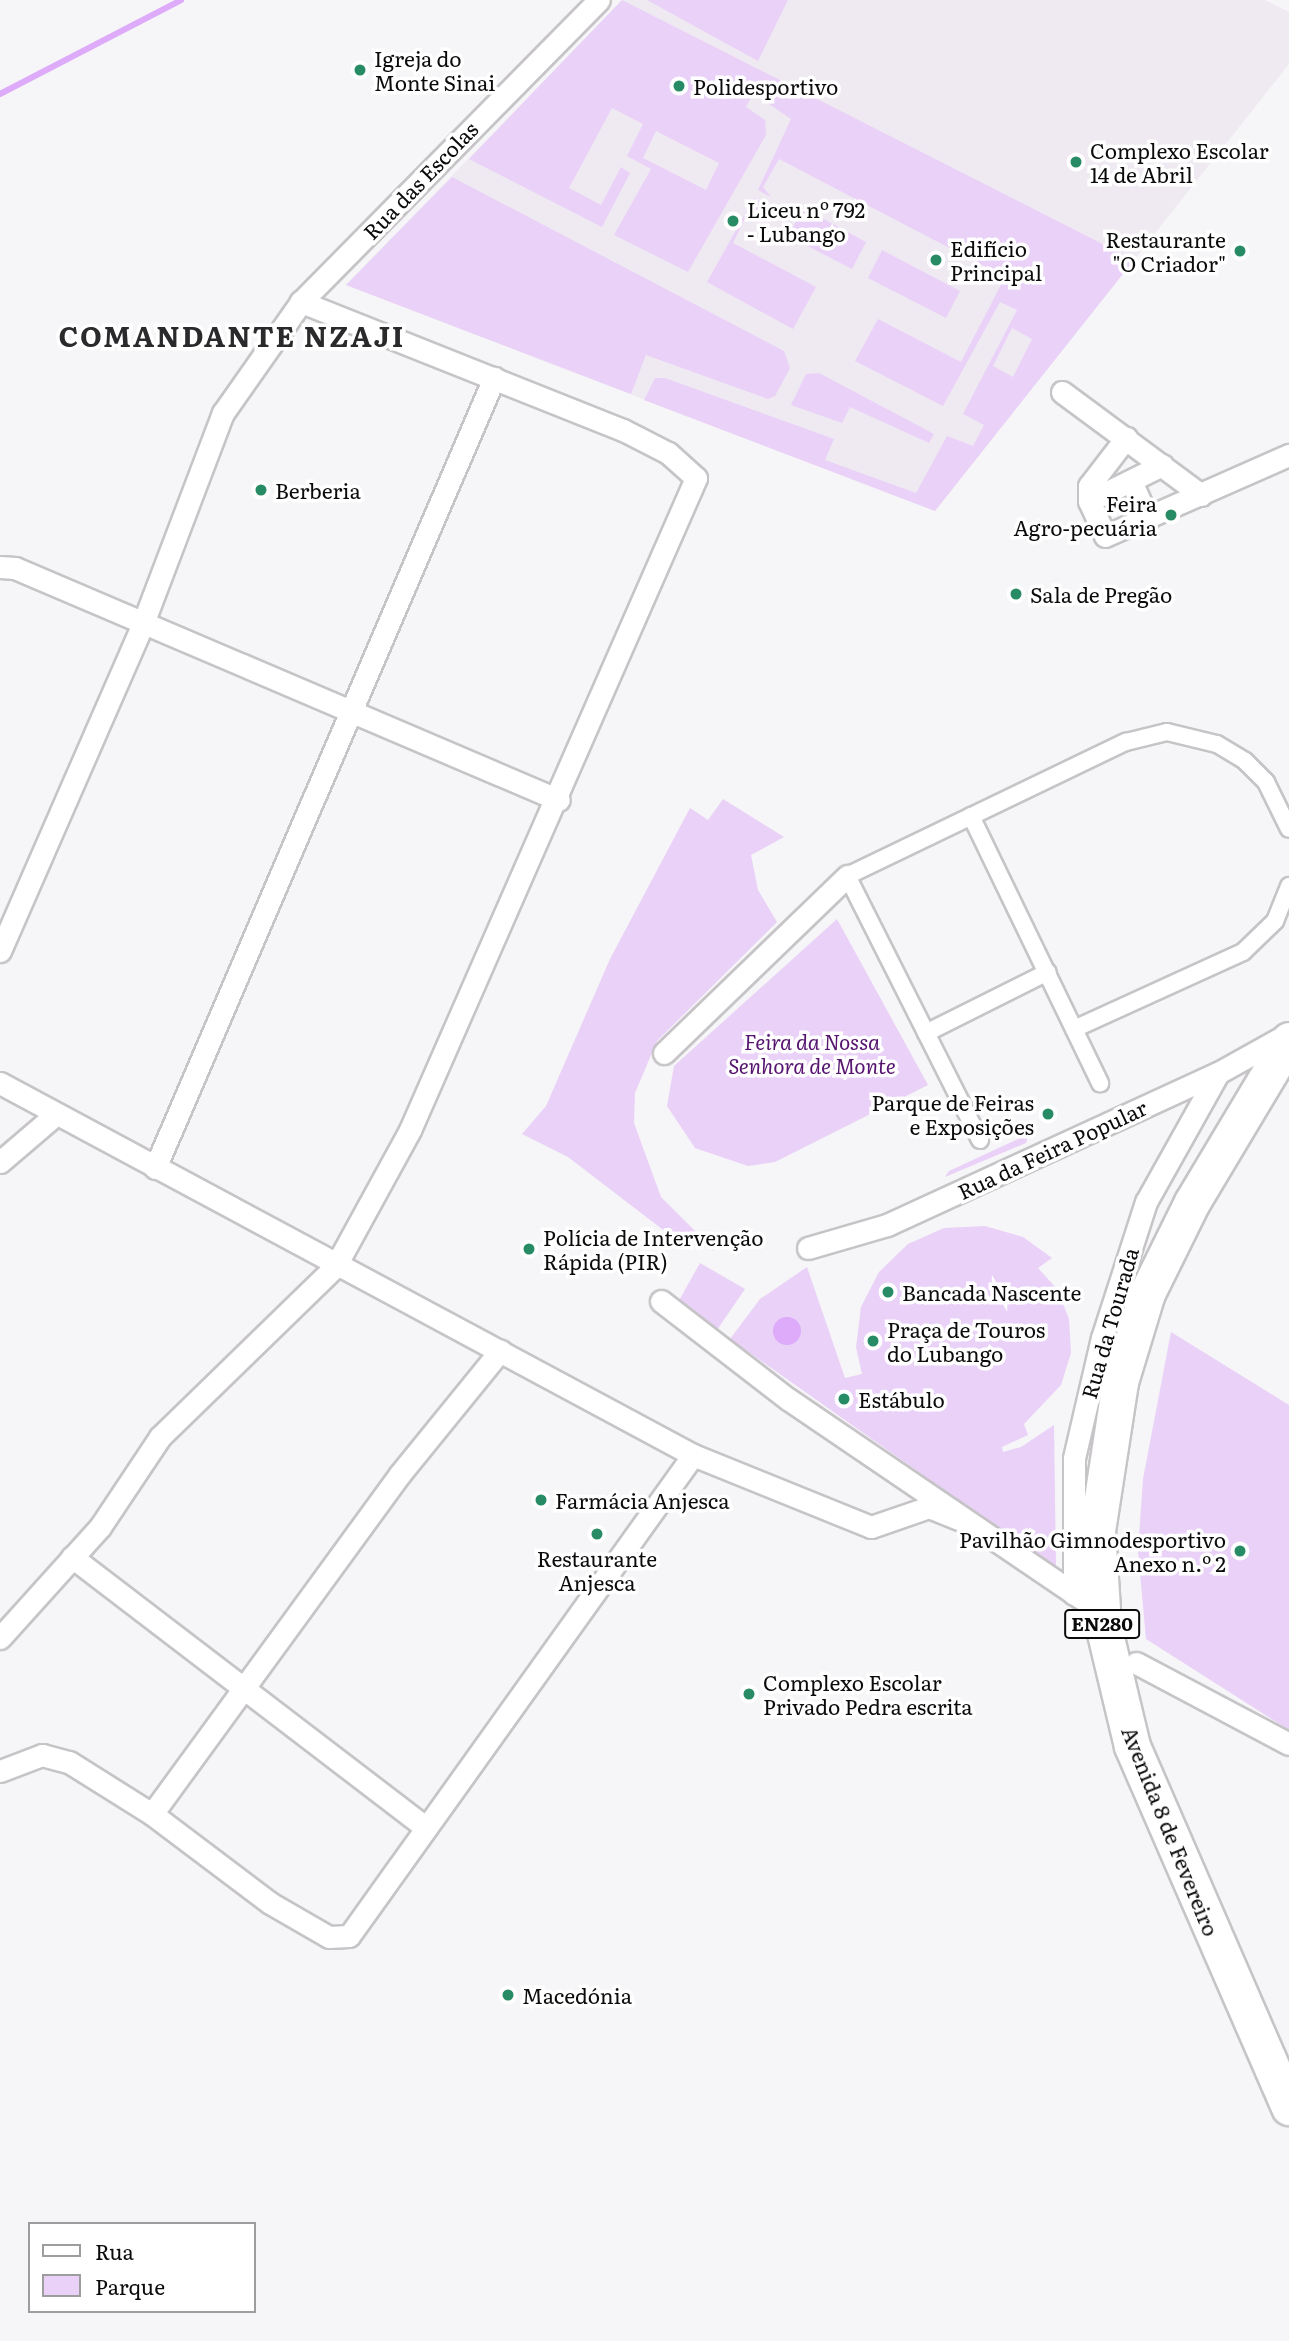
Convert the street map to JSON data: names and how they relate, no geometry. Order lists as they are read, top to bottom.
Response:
{
  "streets": {
    "main road": ["EN280", "Avenida 8 de Fevereiro"],
    "street": ["Rua das Escolas", "Rua da Feira Popular", "Rua da Tourada"]
  },
  "crossings": [
    ["Rua da Feira Popular", "Rua da Tourada"],
    ["Rua da Tourada", "Avenida 8 de Fevereiro"]
  ],
  "districts": ["COMANDANTE NZAJI"],
  "parks": ["Feira da Nossa Senhora de Monte"],
  "places": [
    "Igreja do Monte Sinai",
    "Polidesportivo",
    "Complexo Escolar 14 de Abril",
    "Liceu nº 792 - Lubango",
    "Restaurante \"O Criador\"",
    "Edifício Principal",
    "Berberia",
    "Feira Agro-pecuária",
    "Sala de Pregão",
    "Parque de Feiras e Exposições",
    "Polícia de Intervenção Rápida (PIR)",
    "Bancada Nascente",
    "Praça de Touros do Lubango",
    "Estábulo",
    "Farmácia Anjesca",
    "Restaurante Anjesca",
    "Pavilhão Gimnodesportivo Anexo n.º 2",
    "Complexo Escolar Privado Pedra escrita",
    "Macedónia"
  ],
  "legend": ["Rua", "Parque"]
}
